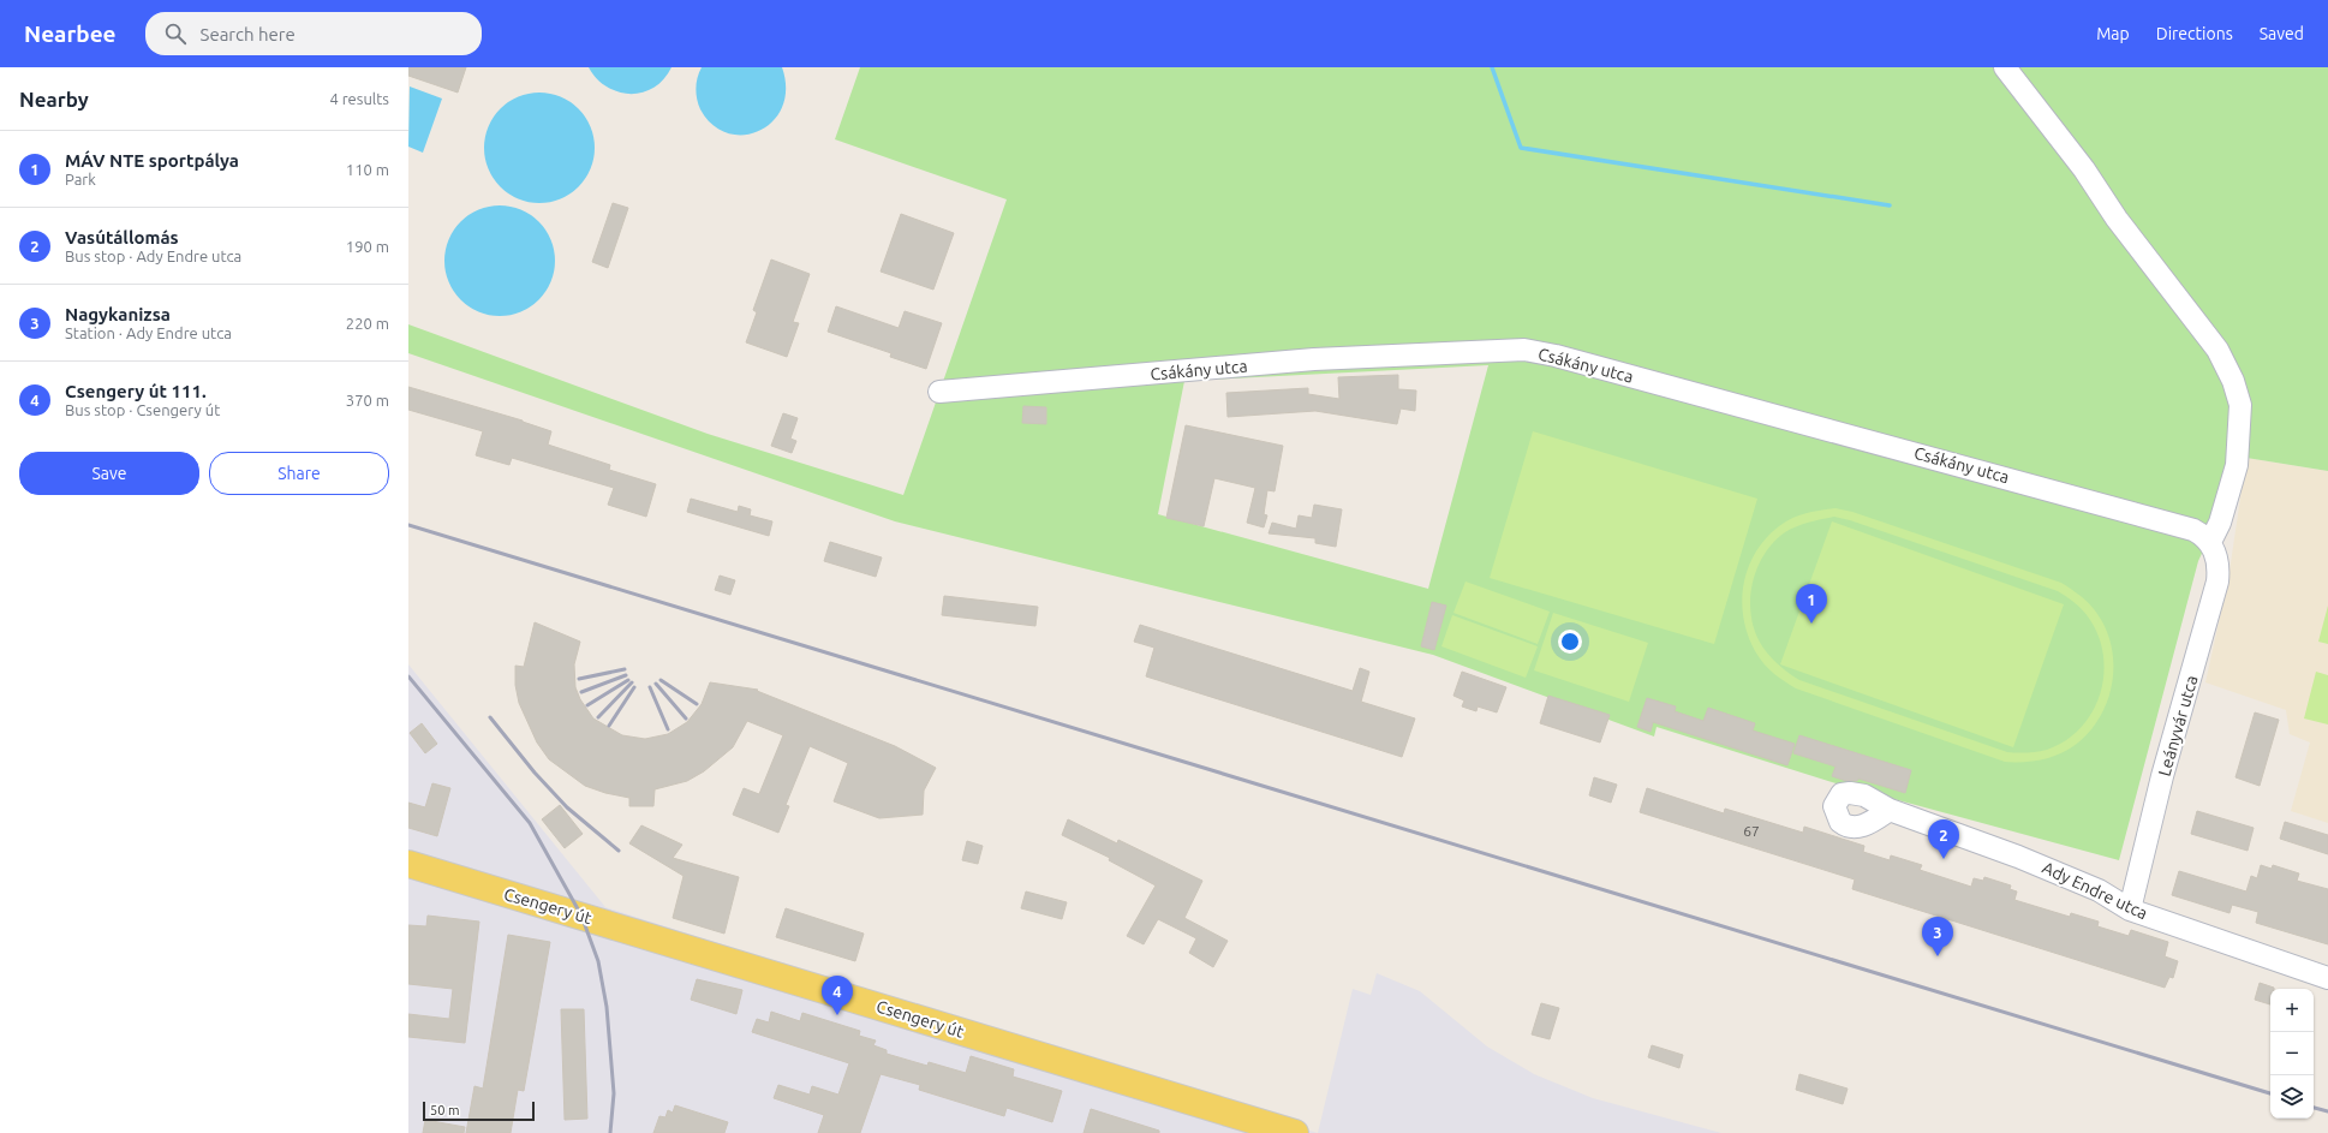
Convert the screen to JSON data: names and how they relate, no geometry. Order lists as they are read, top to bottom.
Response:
{
  "streets": {
    "main road": ["Csengery út"],
    "street": ["Csákány utca", "Leányvár utca", "Ady Endre utca"]
  },
  "crossings": [
    ["Csákány utca", "Leányvár utca"],
    ["Leányvár utca", "Ady Endre utca"]
  ],
  "house_numbers": ["67"],
  "scale_bar": "50 m",
  "page": {
    "header": "Nearbee",
    "search": "Search here",
    "nav": ["Map", "Directions", "Saved"],
    "heading": ["Nearby", "4 results"],
    "list": [
      {
        "mark": "1",
        "name": "MÁV NTE sportpálya",
        "note": "Park",
        "value": "110 m"
      },
      {
        "mark": "2",
        "name": "Vasútállomás",
        "note": "Bus stop · Ady Endre utca",
        "value": "190 m"
      },
      {
        "mark": "3",
        "name": "Nagykanizsa",
        "note": "Station · Ady Endre utca",
        "value": "220 m"
      },
      {
        "mark": "4",
        "name": "Csengery út 111.",
        "note": "Bus stop · Csengery út",
        "value": "370 m"
      }
    ],
    "buttons": ["Save", "Share"],
    "pins": [
      "1",
      "2",
      "3",
      "4"
    ],
    "map_buttons": ["+", "−"],
    "scale": "50 m"
  }
}
